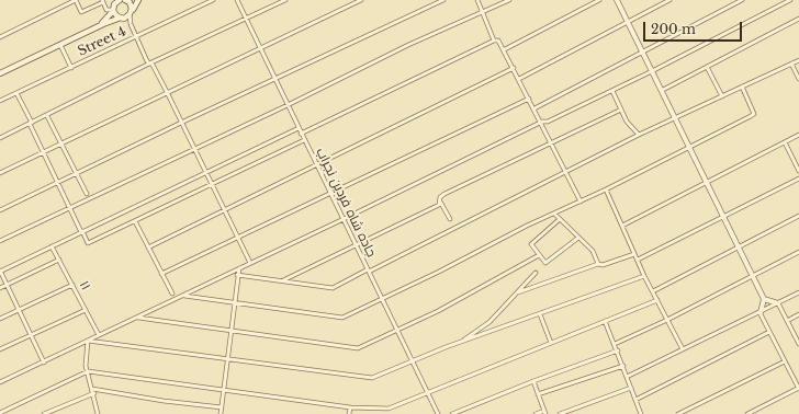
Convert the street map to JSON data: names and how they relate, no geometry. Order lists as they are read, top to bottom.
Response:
{
  "streets": {
    "street": ["Street 4", "جاده شاه فردین نجراب", "۱۱"]
  },
  "scale_bar": "200 m"
}
